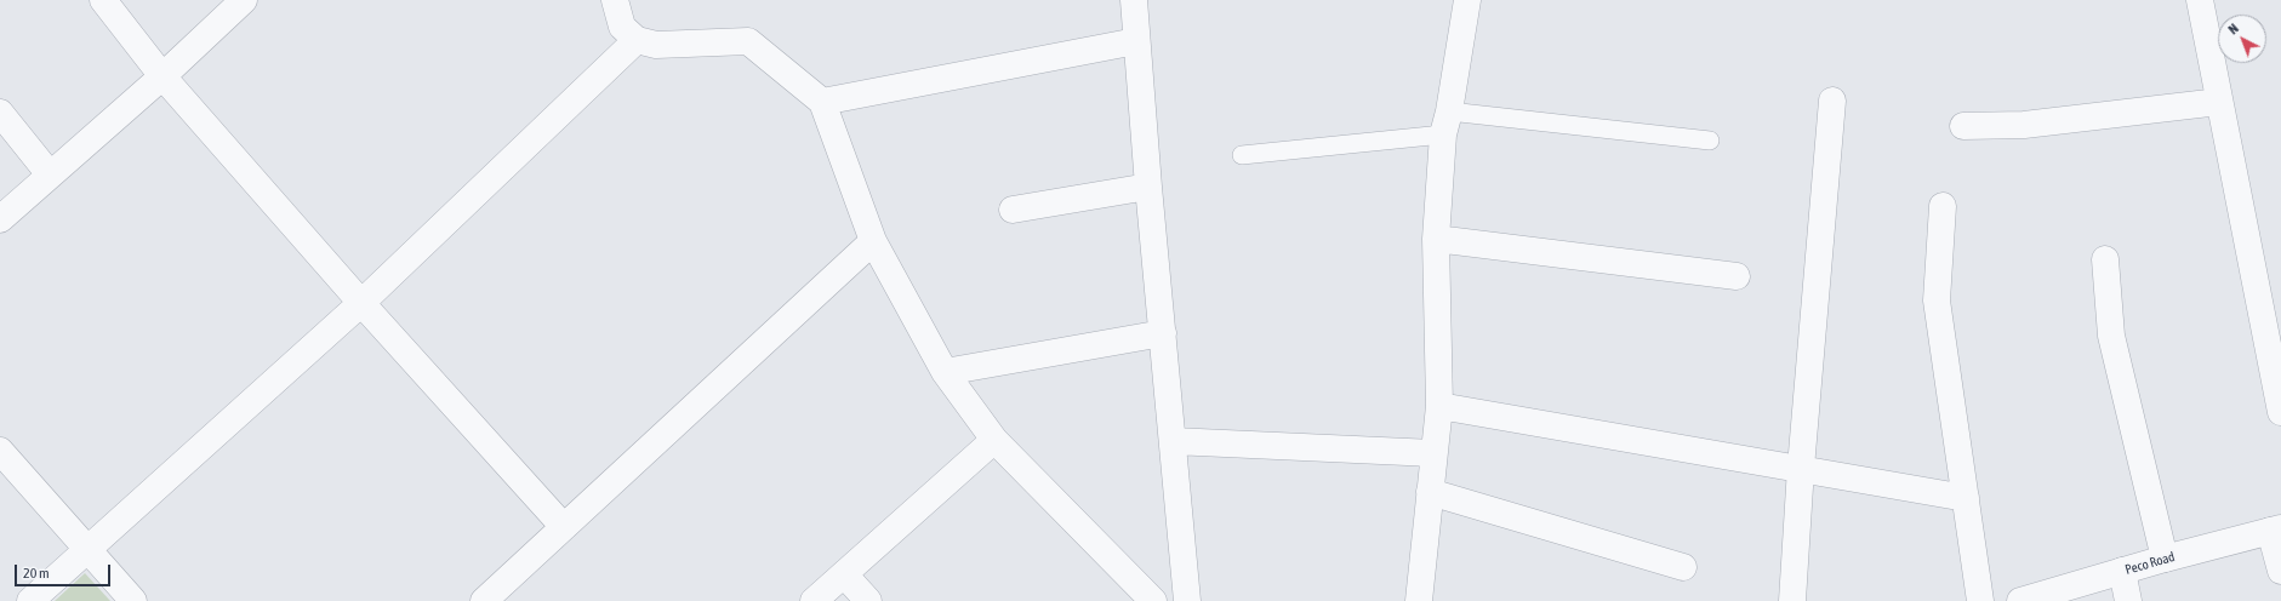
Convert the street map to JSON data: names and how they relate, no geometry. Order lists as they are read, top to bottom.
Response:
{
  "streets": {
    "street": ["Peco Road"]
  },
  "scale_bar": "20 m",
  "north": "top left"
}
